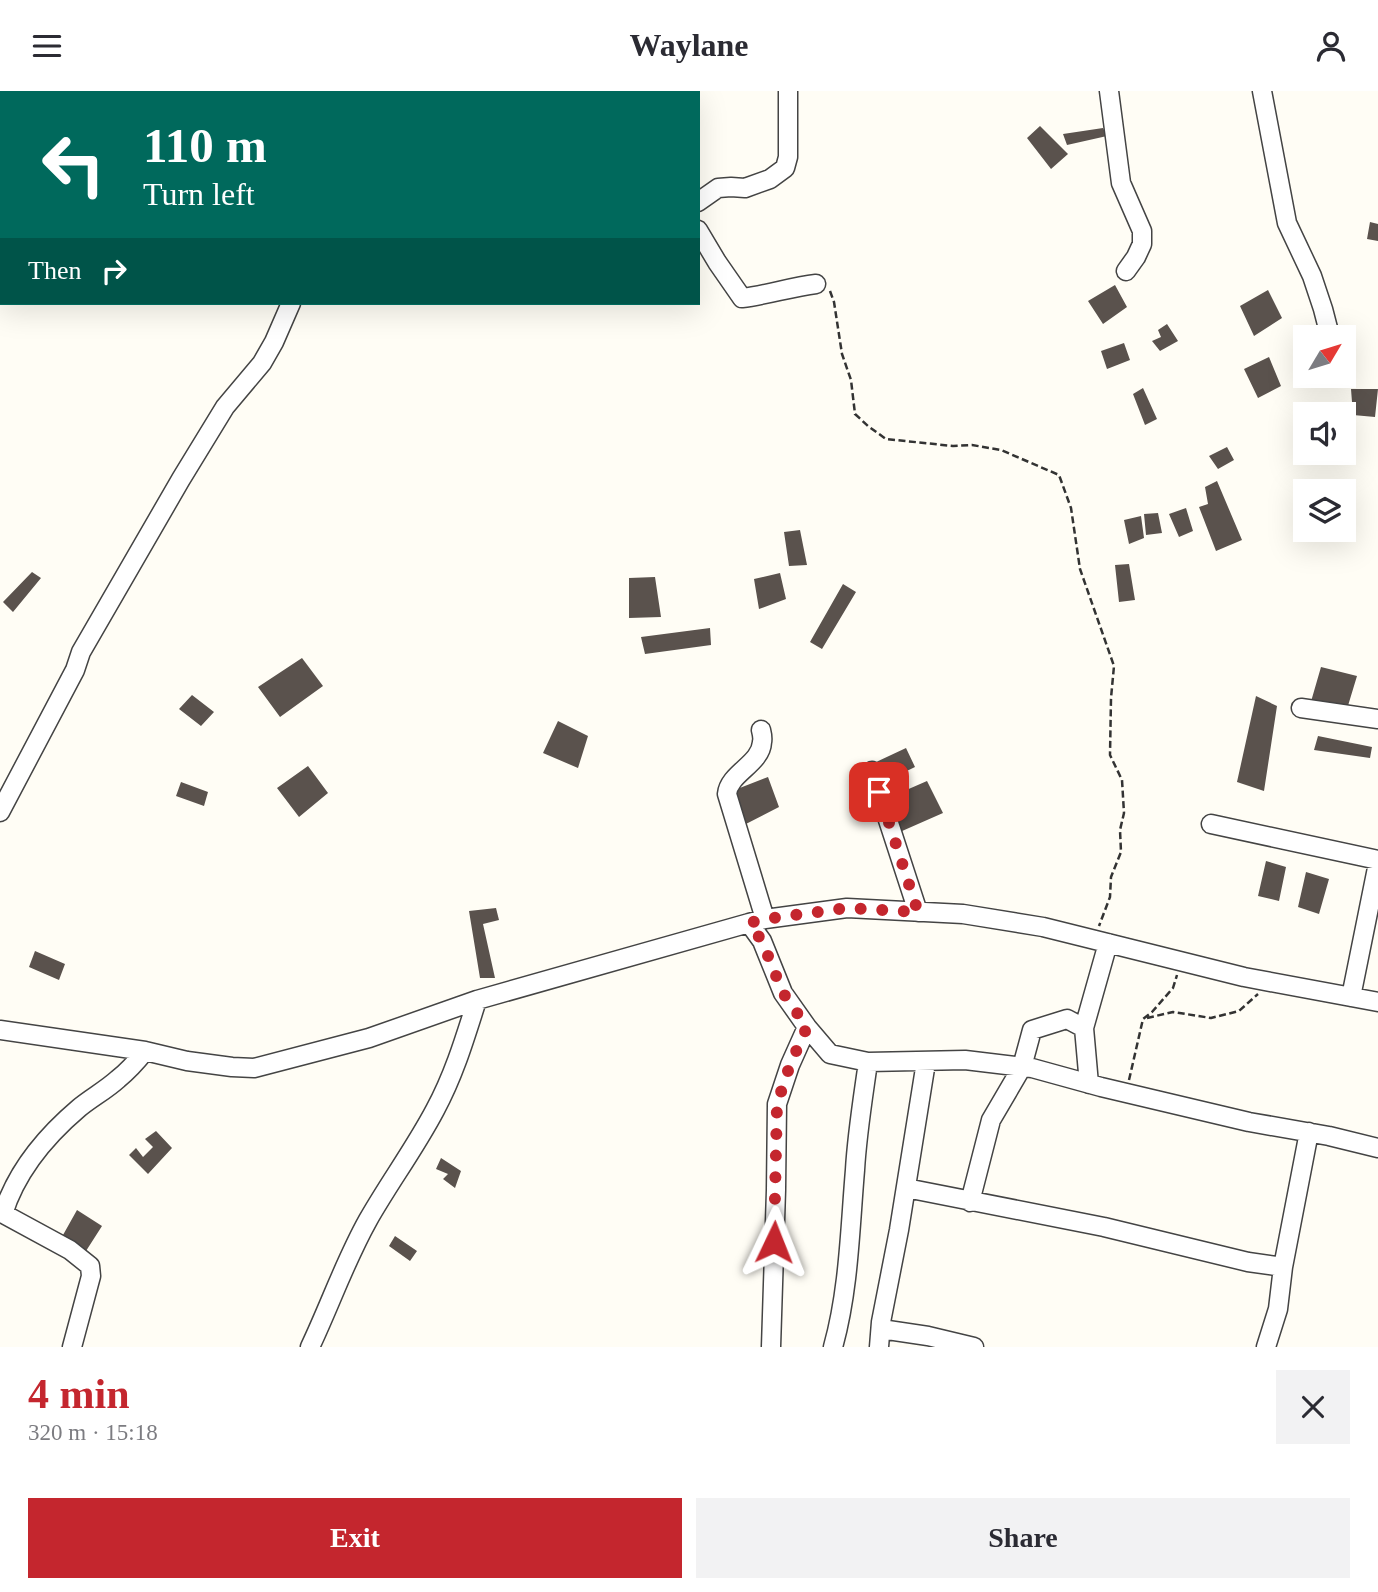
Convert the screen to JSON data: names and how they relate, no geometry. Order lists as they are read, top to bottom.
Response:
{
  "north": "top right",
  "page": {
    "header": "Waylane",
    "turn": ["110 m", "Turn left"],
    "then": "Then",
    "heading": ["4 min", "320 m · 15:18"],
    "buttons": ["Exit", "Share"]
  }
}
